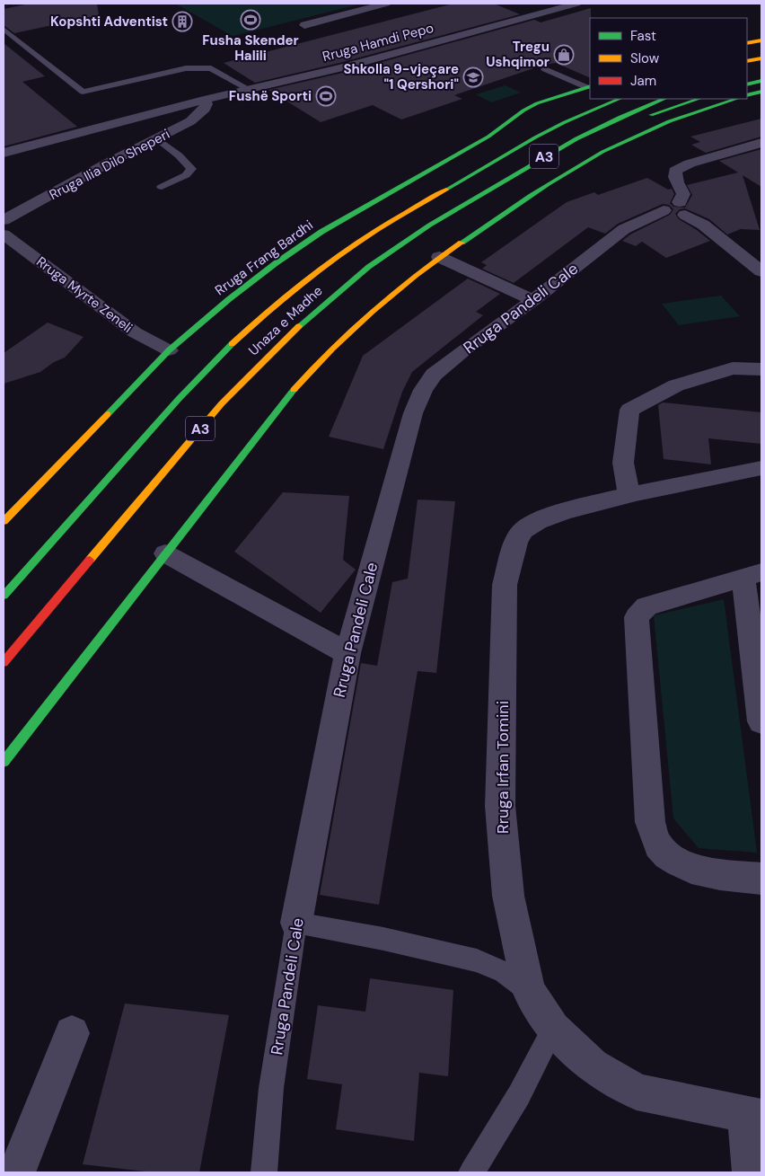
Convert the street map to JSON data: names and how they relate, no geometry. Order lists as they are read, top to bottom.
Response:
{
  "streets": {
    "main road": ["A3", "Rruga Frang Bardhi", "Unaza e Madhe"],
    "street": [
      "Rruga Hamdi Pepo",
      "Rruga Ilia Dilo Sheperi",
      "Rruga Myrte Zeneli",
      "Rruga Pandeli Cale",
      "Rruga Irfan Tomini"
    ]
  },
  "crossings": [
    ["Rruga Hamdi Pepo", "Rruga Ilia Dilo Sheperi"],
    ["Rruga Frang Bardhi", "Rruga Myrte Zeneli"]
  ],
  "places": {
    "sports": ["Fusha Skender Halili", "Fushë Sporti"],
    "building": ["Kopshti Adventist"],
    "shop": ["Tregu Ushqimor"],
    "school or university": ["Shkolla 9-vjeçare \"1 Qershori\""]
  },
  "legend": ["Fast", "Slow", "Jam"]
}
